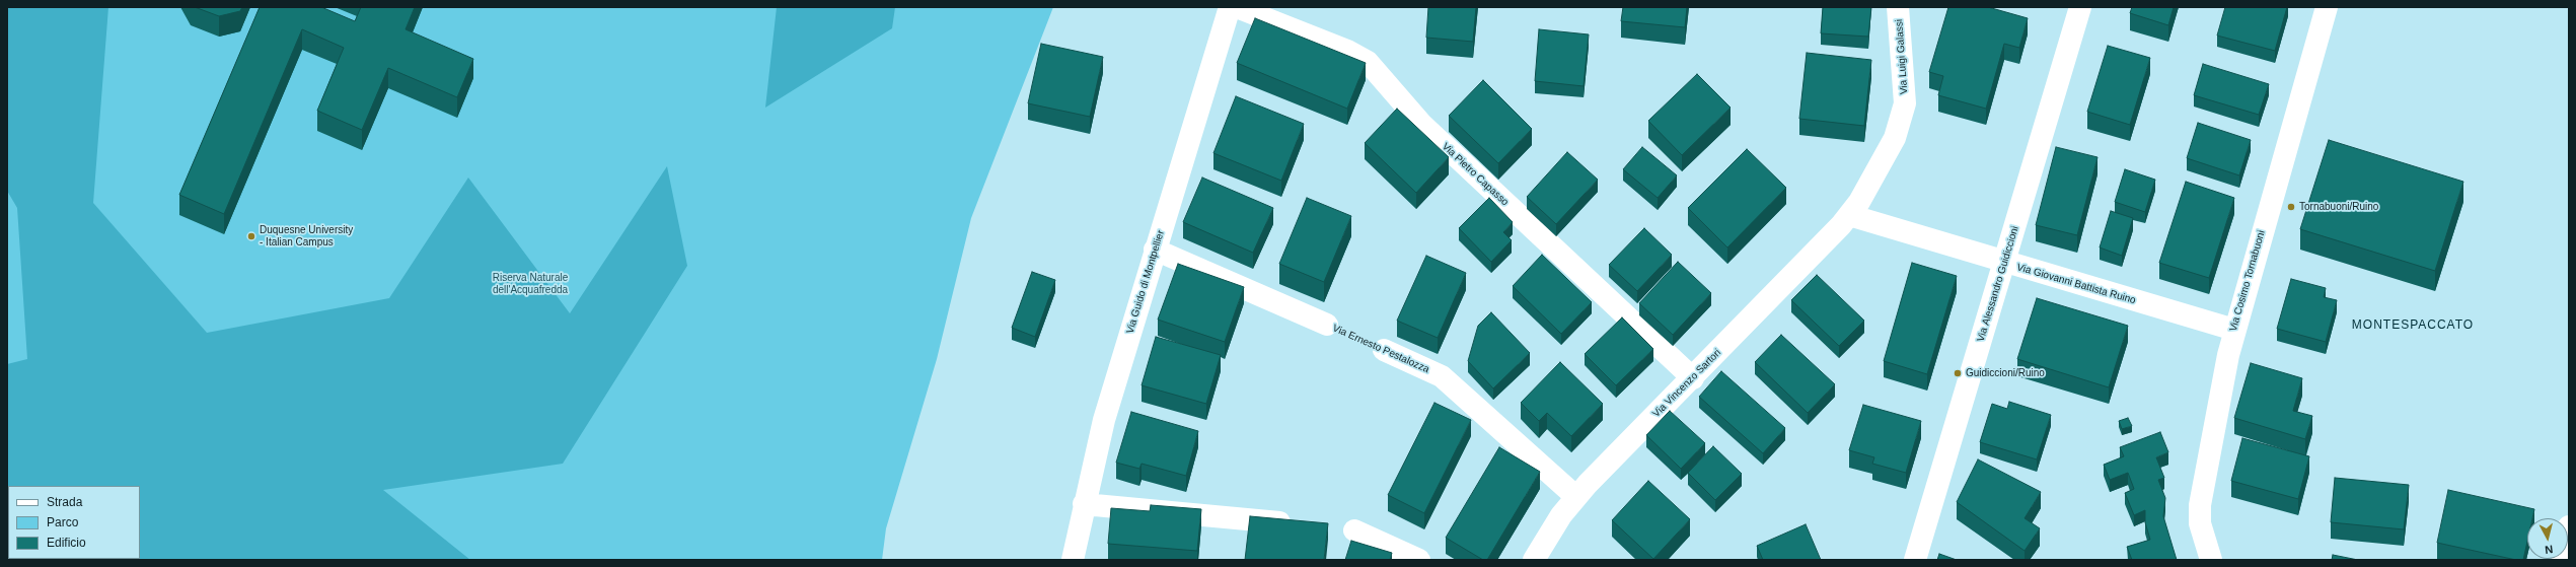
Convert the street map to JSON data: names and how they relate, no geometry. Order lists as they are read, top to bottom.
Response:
{
  "streets": {
    "street": [
      "Via Luigi Galassi",
      "Via Pietro Capasso",
      "Via Cosimo Tornabuoni",
      "Via Guido di Montpellier",
      "Via Alessandro Guidiccioni",
      "Via Giovanni Battista Ruino",
      "Via Ernesto Pestalozza",
      "Via Vincenzo Sartori"
    ]
  },
  "crossings": [
    ["Via Luigi Galassi", "Via Giovanni Battista Ruino"],
    ["Via Luigi Galassi", "Via Vincenzo Sartori"],
    ["Via Pietro Capasso", "Via Vincenzo Sartori"],
    ["Via Cosimo Tornabuoni", "Via Giovanni Battista Ruino"],
    ["Via Guido di Montpellier", "Via Ernesto Pestalozza"],
    ["Via Alessandro Guidiccioni", "Via Giovanni Battista Ruino"],
    ["Via Giovanni Battista Ruino", "Via Vincenzo Sartori"],
    ["Via Ernesto Pestalozza", "Via Vincenzo Sartori"]
  ],
  "districts": ["MONTESPACCATO"],
  "parks": ["Riserva Naturale dell'Acquafredda"],
  "places": ["Tornabuoni/Ruino", "Duquesne University - Italian Campus", "Guidiccioni/Ruino"],
  "legend": ["Strada", "Parco", "Edificio"],
  "north": "bottom"
}
